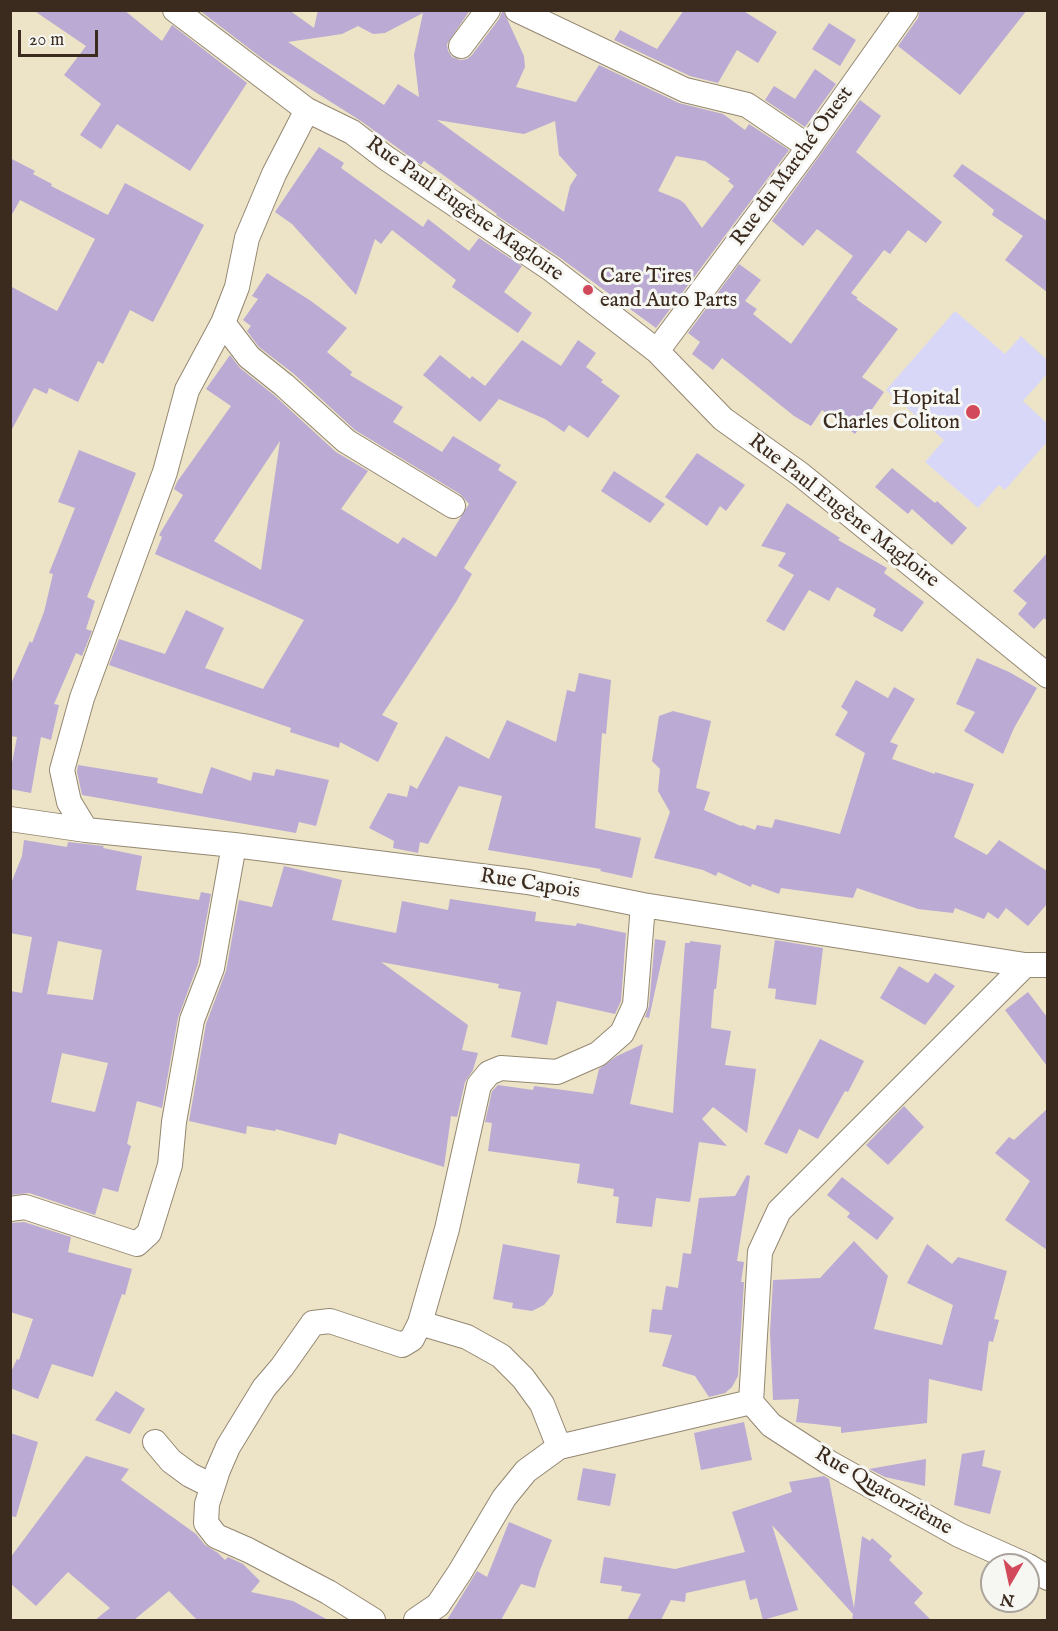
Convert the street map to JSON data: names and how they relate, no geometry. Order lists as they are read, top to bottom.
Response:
{
  "streets": {
    "street": [
      "Rue du Marché Ouest",
      "Rue Paul Eugène Magloire",
      "Rue Capois",
      "Rue Quatorzième"
    ]
  },
  "crossings": [
    ["Rue du Marché Ouest", "Rue Paul Eugène Magloire"]
  ],
  "places": ["Care Tires eand Auto Parts", "Hopital Charles Coliton"],
  "scale_bar": "20 m",
  "north": "bottom"
}
